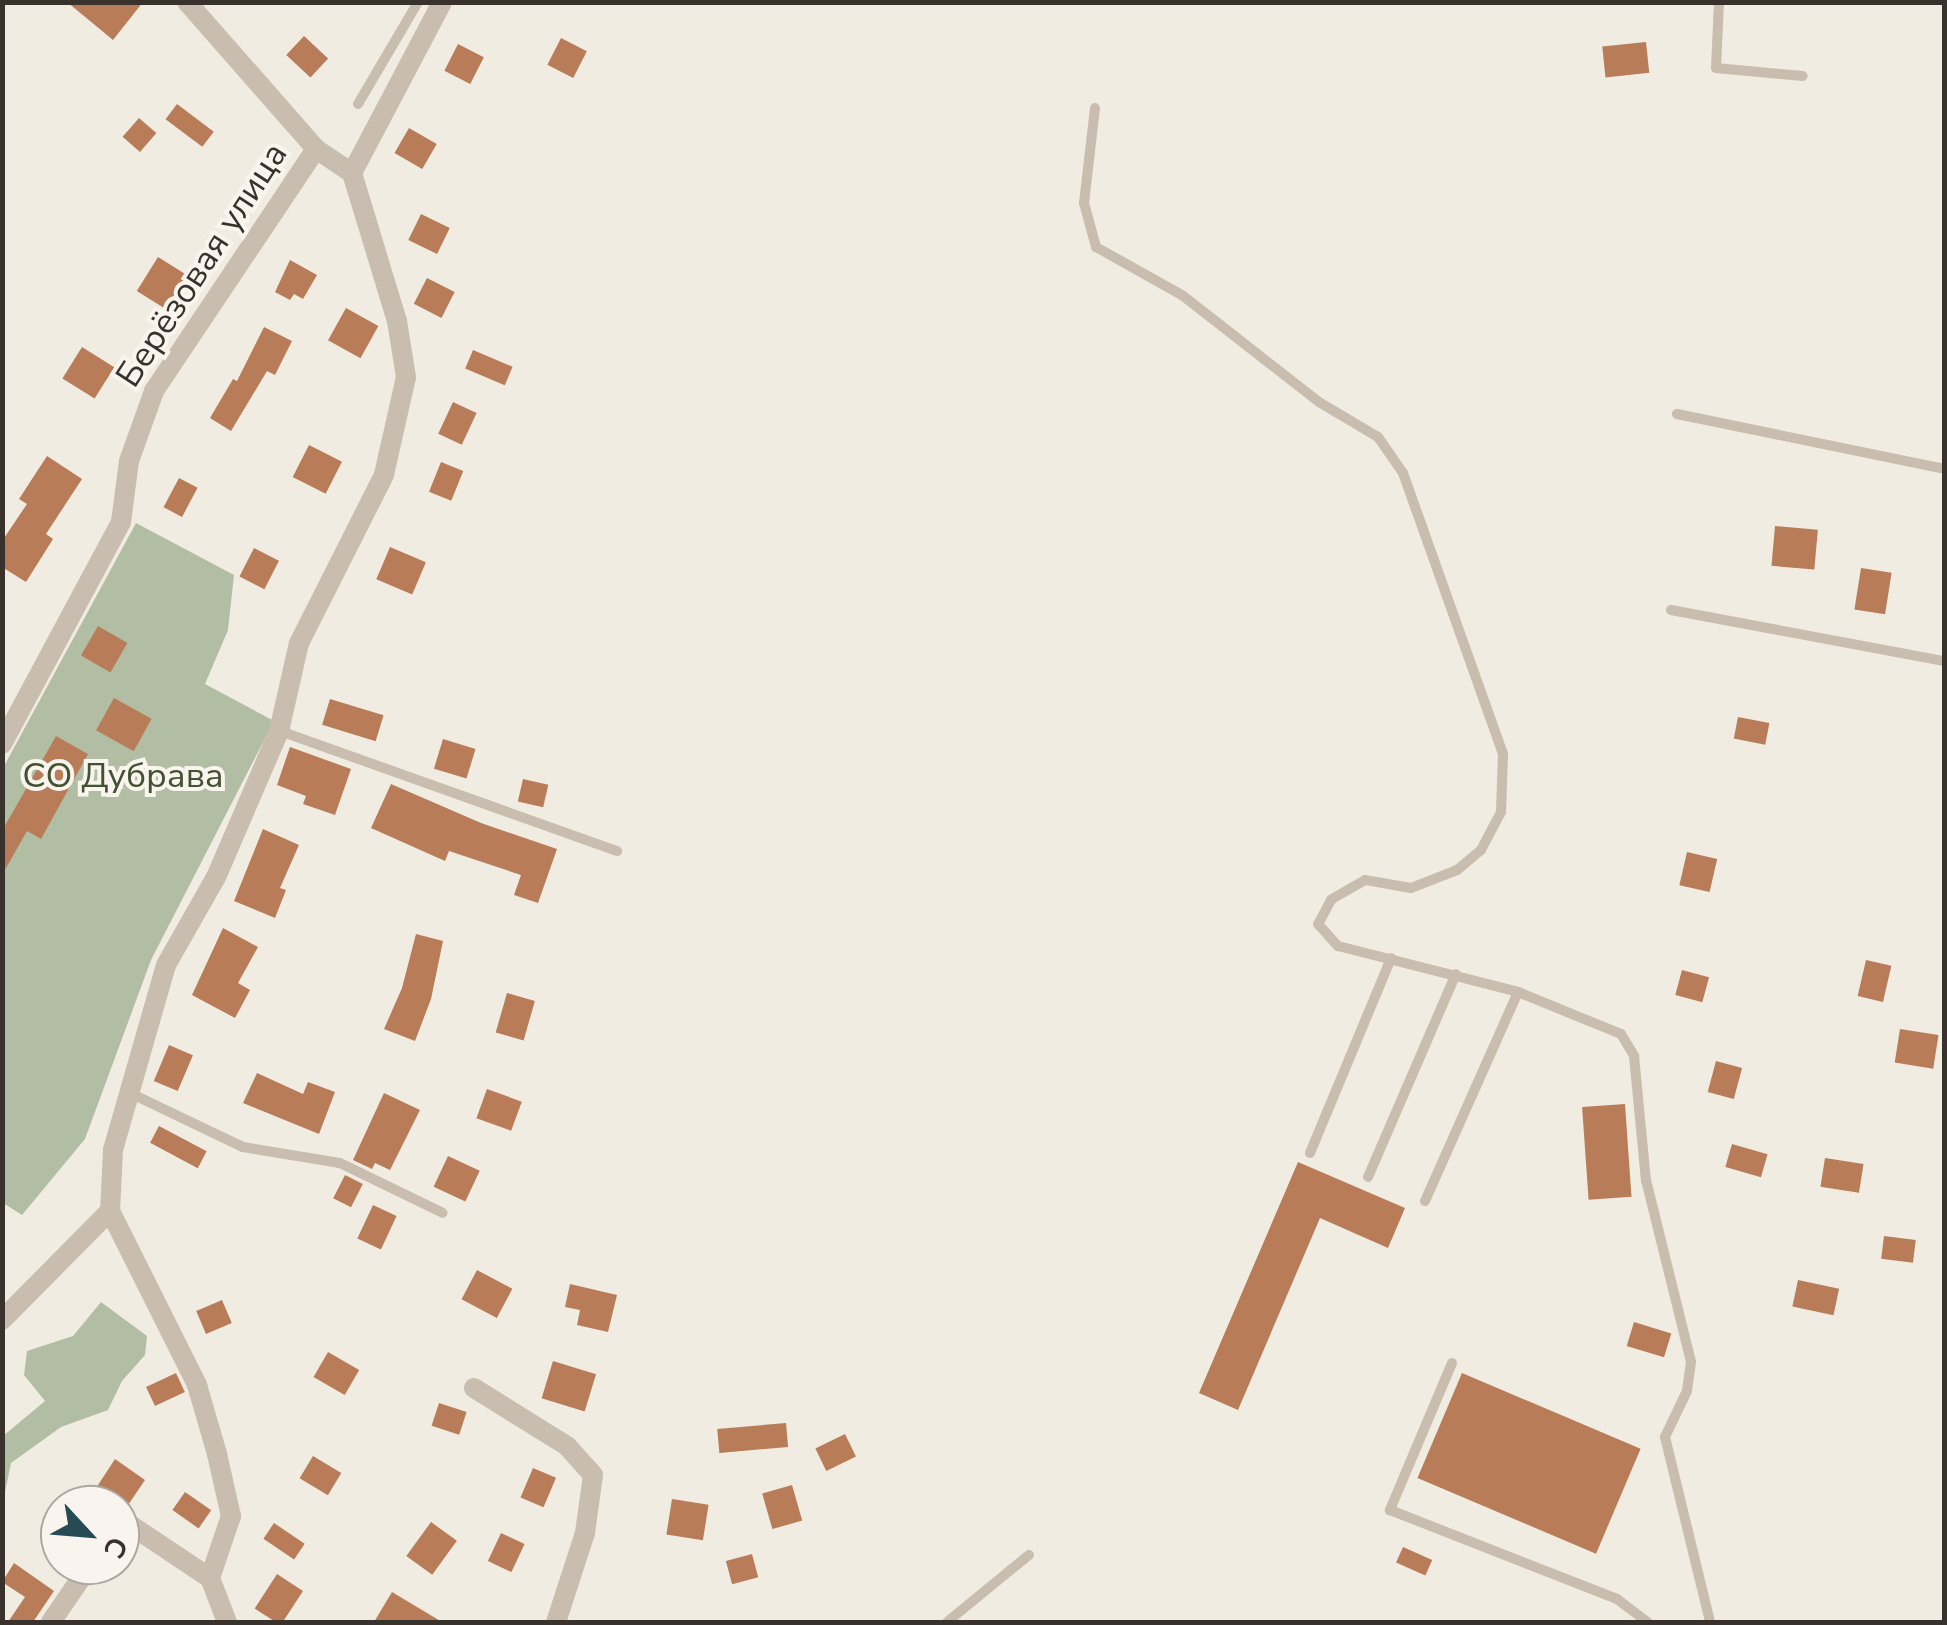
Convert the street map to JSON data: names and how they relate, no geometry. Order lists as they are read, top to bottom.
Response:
{
  "streets": {
    "street": ["Берёзовая улица"]
  },
  "parks": ["СО Дубрава"],
  "north": "bottom right"
}
